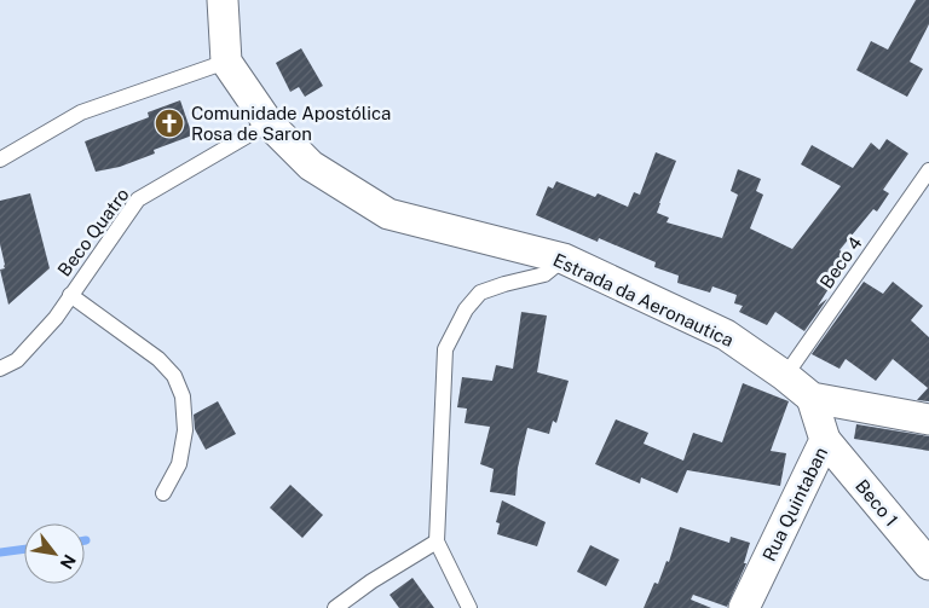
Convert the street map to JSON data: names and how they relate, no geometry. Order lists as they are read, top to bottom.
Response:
{
  "streets": {
    "street": ["Estrada da Aeronautica", "Beco 1", "Rua Quintaban"],
    "lane": ["Beco Quatro", "Beco 4"]
  },
  "crossings": [
    ["Beco Quatro", "Estrada da Aeronautica"],
    ["Beco 4", "Estrada da Aeronautica"],
    ["Estrada da Aeronautica", "Rua Quintaban"],
    ["Beco 1", "Rua Quintaban"]
  ],
  "places": {
    "church": ["Comunidade Apostólica Rosa de Saron"]
  },
  "north": "bottom right"
}
